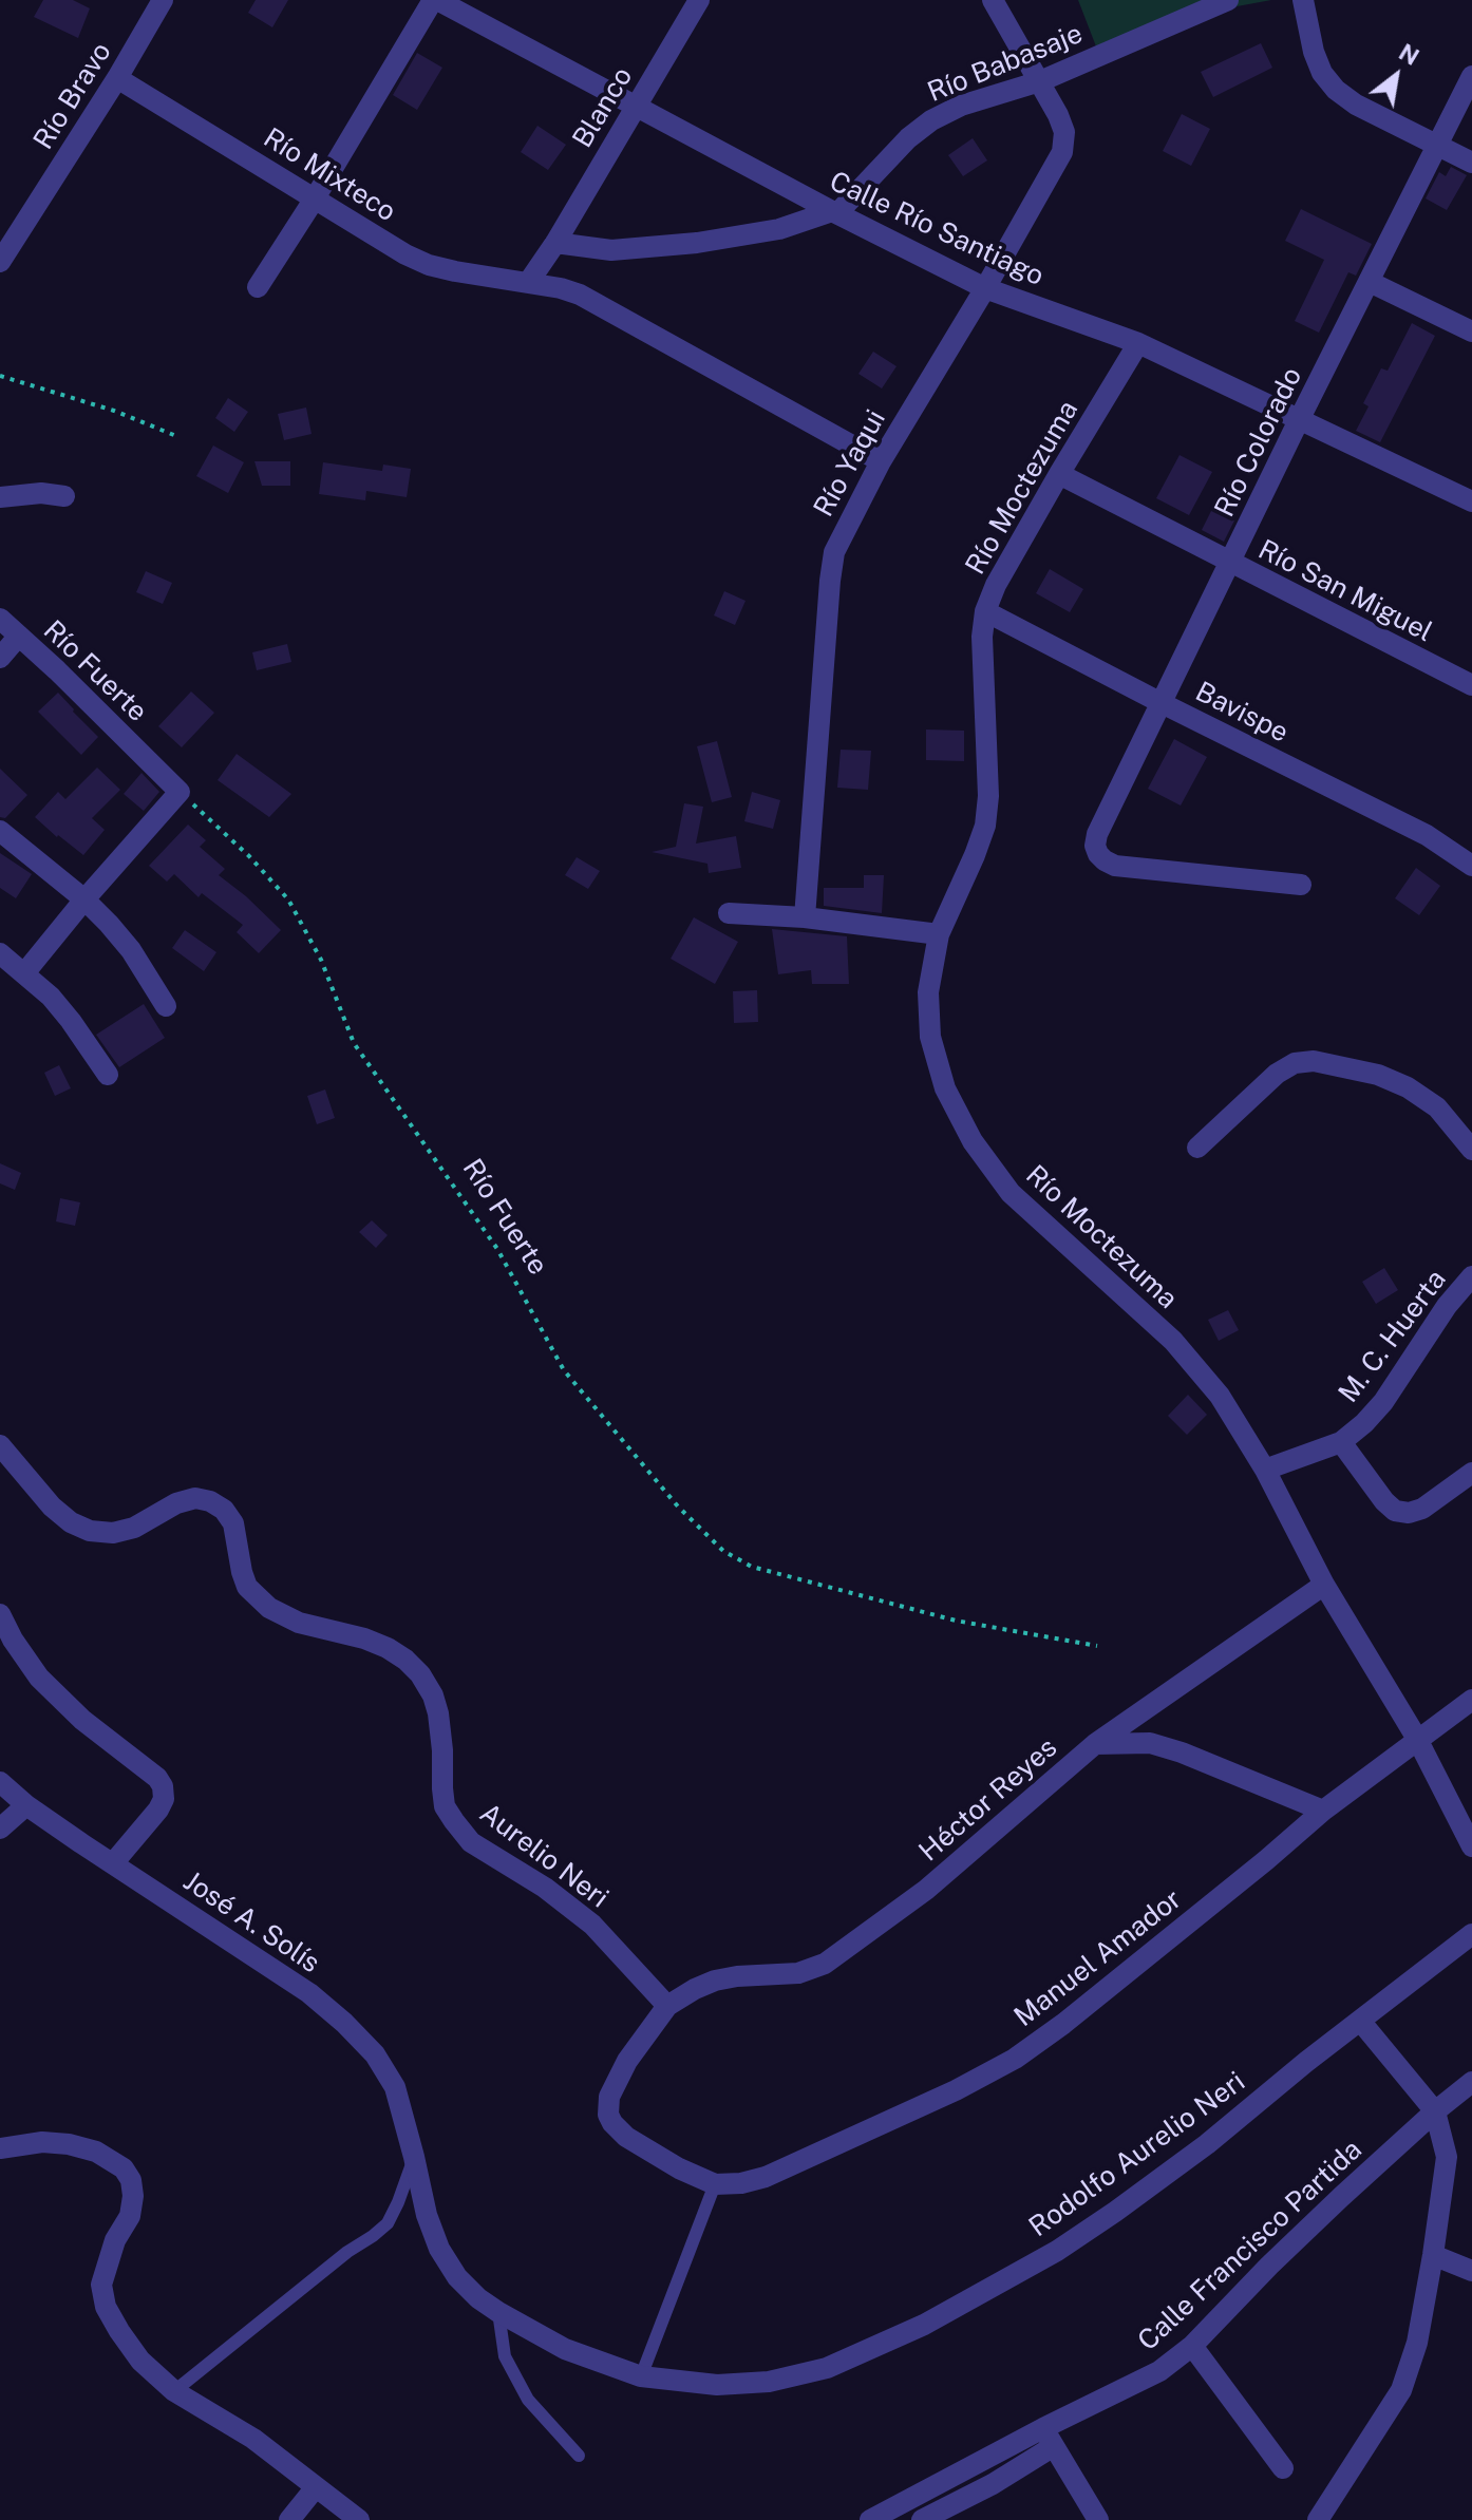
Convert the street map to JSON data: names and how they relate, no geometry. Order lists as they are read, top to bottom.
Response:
{
  "streets": {
    "street": [
      "Río Babasaje",
      "Río Bravo",
      "Blanco",
      "Río Mixteco",
      "Calle Río Santiago",
      "Río Colorado",
      "Río Yaqui",
      "Río Moctezuma",
      "Río San Miguel",
      "Río Fuerte",
      "Bavispe",
      "M. C. Huerta",
      "Héctor Reyes",
      "Aurelio Neri",
      "José A. Solís",
      "Manuel Amador",
      "Rodolfo Aurelio Neri",
      "Calle Francisco Partida"
    ]
  },
  "crossings": [
    ["Río Babasaje", "Blanco"],
    ["Río Babasaje", "Calle Río Santiago"],
    ["Río Babasaje", "Río Yaqui"],
    ["Río Bravo", "Río Mixteco"],
    ["Blanco", "Río Mixteco"],
    ["Blanco", "Calle Río Santiago"],
    ["Río Mixteco", "Río Yaqui"],
    ["Calle Río Santiago", "Río Colorado"],
    ["Calle Río Santiago", "Río Yaqui"],
    ["Calle Río Santiago", "Río Moctezuma"],
    ["Río Colorado", "Río San Miguel"],
    ["Río Colorado", "Bavispe"],
    ["Río Moctezuma", "Río San Miguel"],
    ["Río Moctezuma", "Bavispe"],
    ["Río Moctezuma", "M. C. Huerta"],
    ["Río Moctezuma", "Héctor Reyes"],
    ["Río Moctezuma", "Manuel Amador"],
    ["Héctor Reyes", "Aurelio Neri"],
    ["José A. Solís", "Rodolfo Aurelio Neri"]
  ],
  "north": "top right"
}
